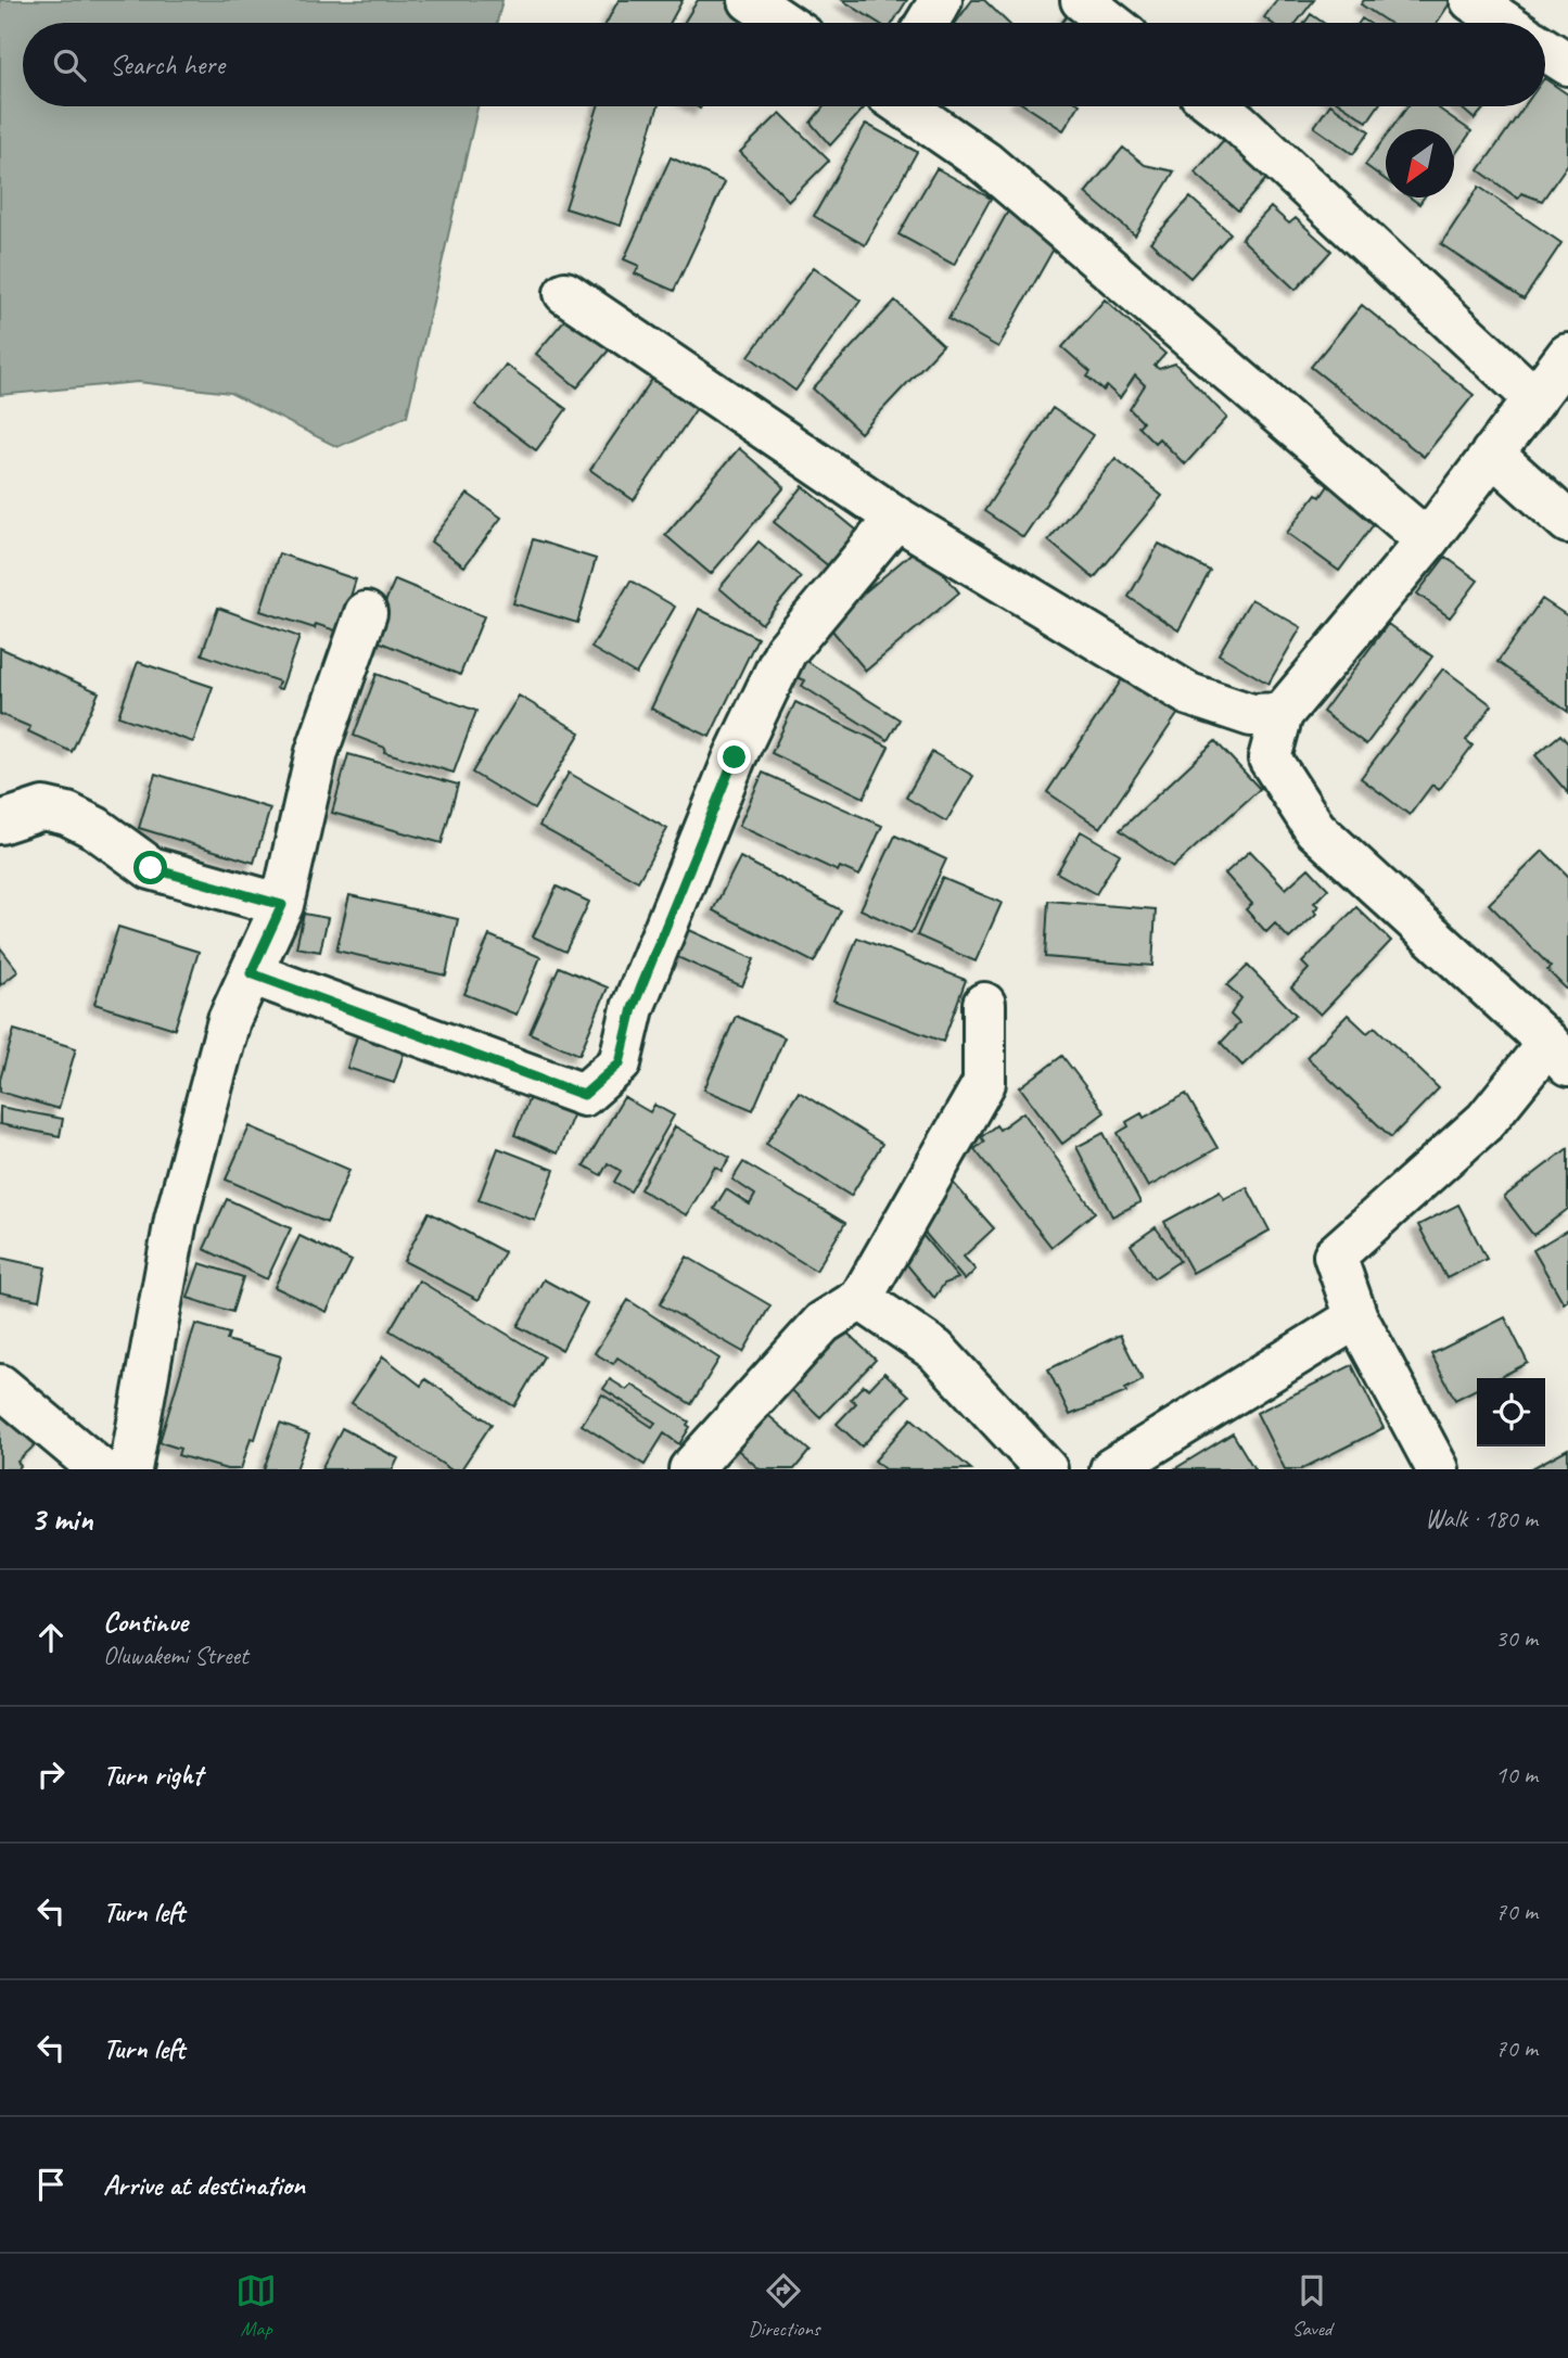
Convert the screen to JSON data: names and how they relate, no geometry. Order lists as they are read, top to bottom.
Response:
{
  "north": "bottom left",
  "page": {
    "search": "Search here",
    "heading": ["3 min", "Walk · 180 m"],
    "list": [
      ["Continue", "Oluwakemi Street", "30 m"],
      ["Turn right", "10 m"],
      ["Turn left", "70 m"],
      ["Turn left", "70 m"],
      "Arrive at destination"
    ],
    "nav": ["Map", "Directions", "Saved"]
  }
}
